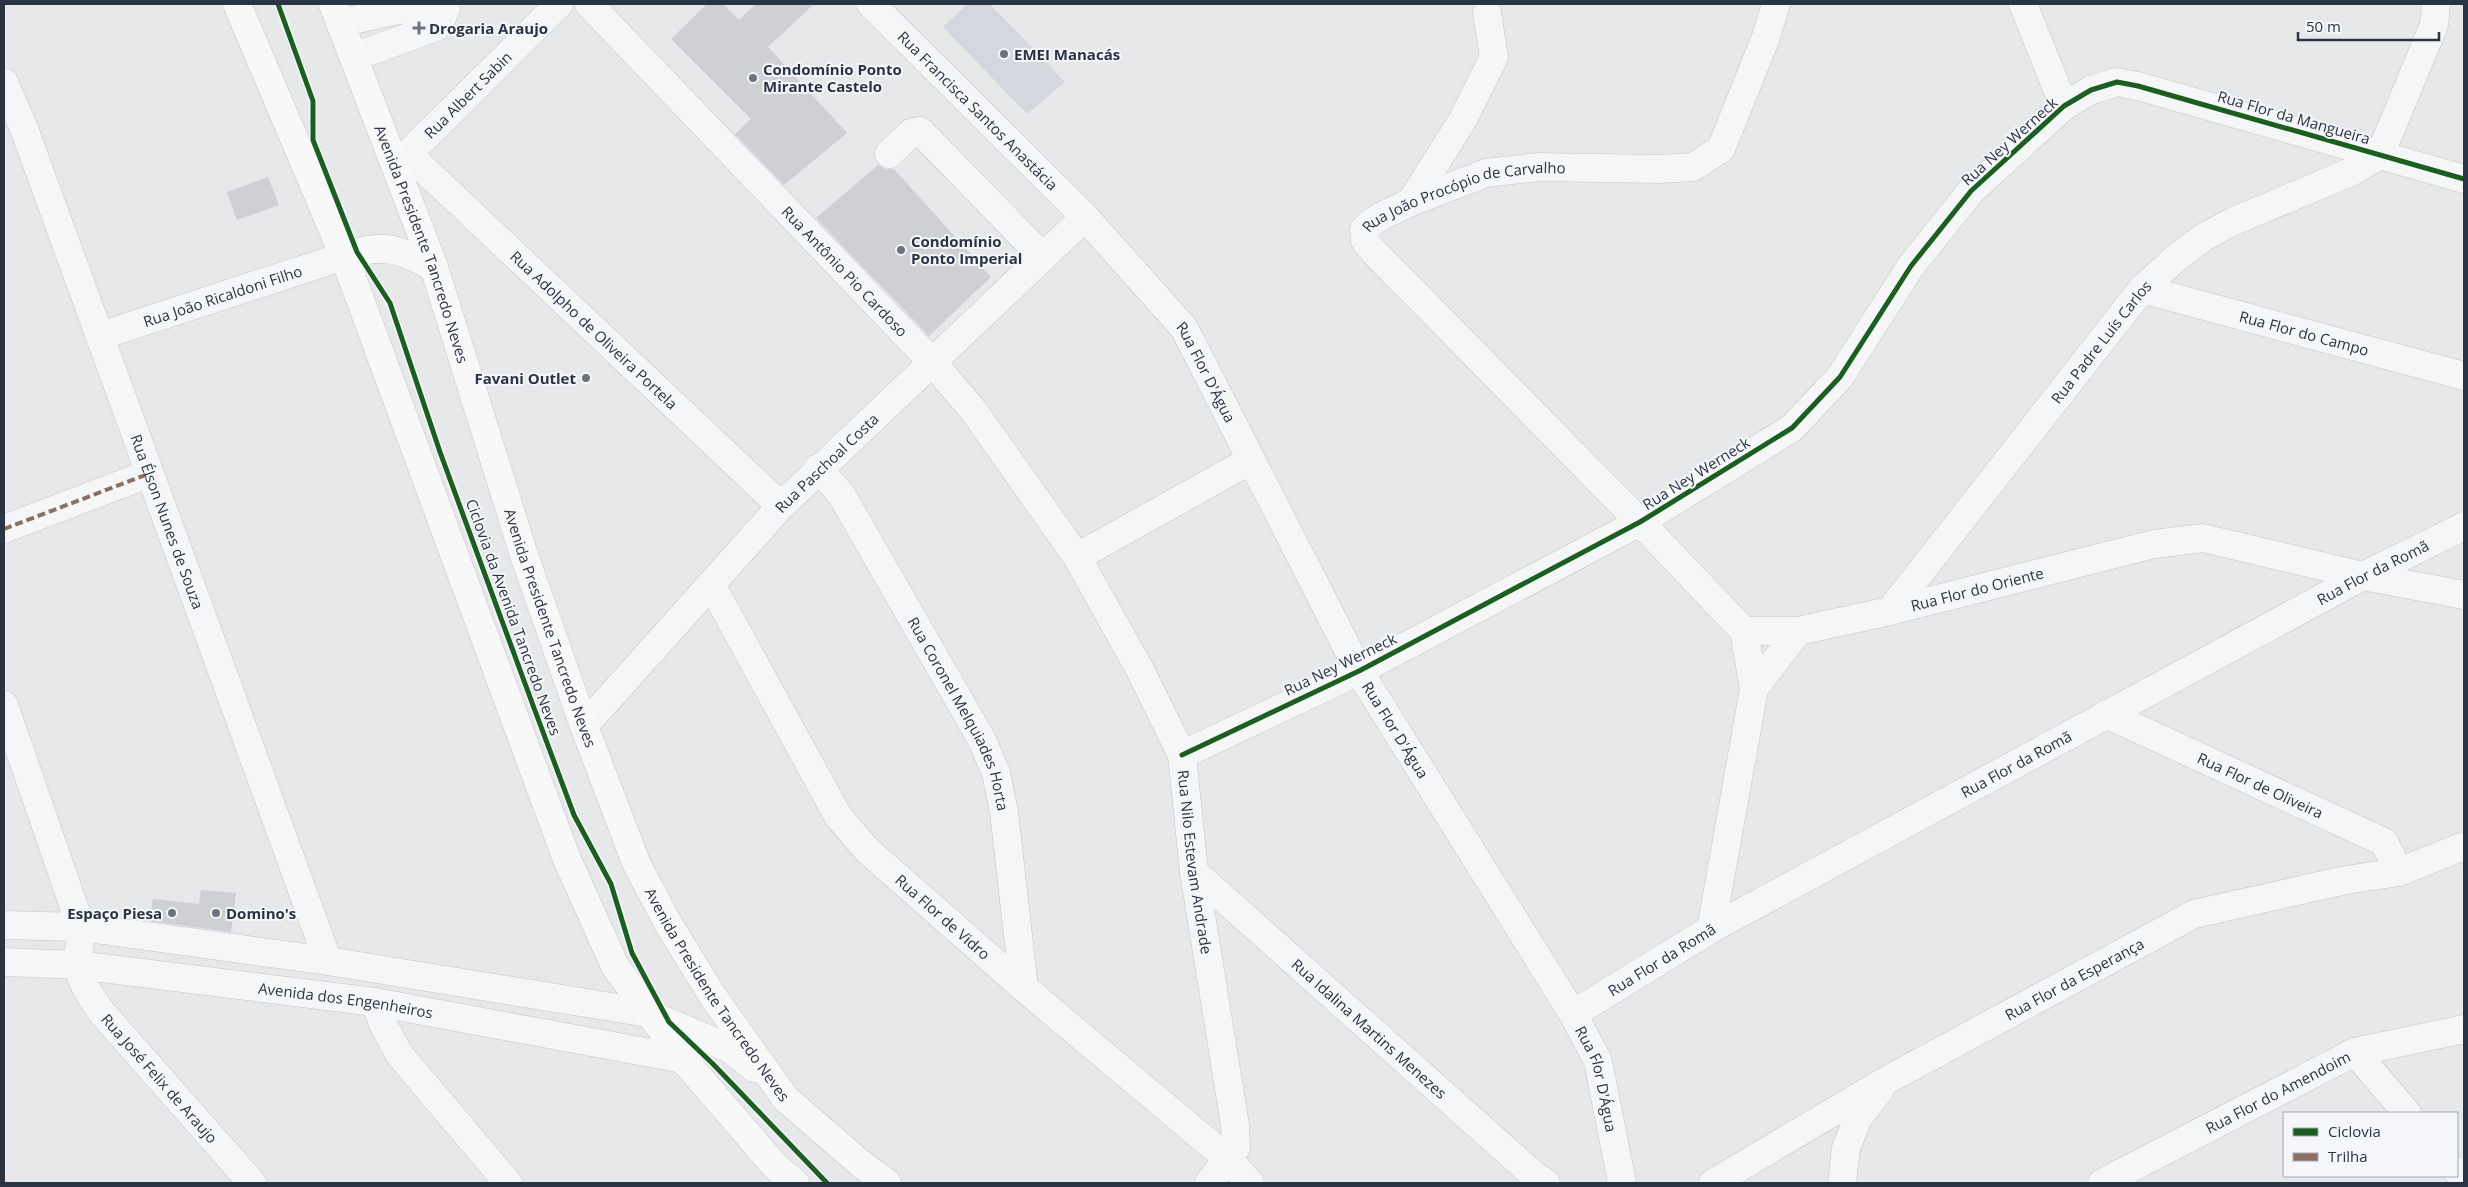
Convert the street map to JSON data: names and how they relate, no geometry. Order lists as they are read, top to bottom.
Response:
{
  "streets": {
    "main road": ["Avenida Presidente Tancredo Neves"],
    "street": [
      "Rua Albert Sabin",
      "Rua Francisca Santos Anastácia",
      "Rua Flor da Mangueira",
      "Rua Ney Werneck",
      "Rua João Procópio de Carvalho",
      "Rua Antônio Pio Cardoso",
      "Rua João Ricaldoni Filho",
      "Rua Adolpho de Oliveira Portela",
      "Rua Flor do Campo",
      "Rua Padre Luís Carlos",
      "Rua Flor D'Água",
      "Rua Paschoal Costa",
      "Rua Élson Nunes de Souza",
      "Rua Flor da Romã",
      "Rua Flor do Oriente",
      "Rua Coronel Melquiades Horta",
      "Rua Flor de Oliveira",
      "Rua Nilo Estevam Andrade",
      "Rua Flor de Vidro",
      "Rua Flor da Esperança",
      "Avenida dos Engenheiros",
      "Rua Idalina Martins Menezes",
      "Rua José Felix de Araujo",
      "Rua Flor do Amendoim"
    ],
    "cycle path": ["Ciclovia da Avenida Tancredo Neves"]
  },
  "crossings": [
    ["Rua Albert Sabin", "Avenida Presidente Tancredo Neves"],
    ["Rua Albert Sabin", "Rua Adolpho de Oliveira Portela"],
    ["Rua Francisca Santos Anastácia", "Rua Flor D'Água"],
    ["Rua Francisca Santos Anastácia", "Rua Paschoal Costa"],
    ["Rua Flor da Mangueira", "Rua Ney Werneck"],
    ["Rua Flor da Mangueira", "Rua Padre Luís Carlos"],
    ["Rua Ney Werneck", "Rua João Procópio de Carvalho"],
    ["Rua Ney Werneck", "Rua Flor D'Água"],
    ["Rua Ney Werneck", "Rua Nilo Estevam Andrade"],
    ["Avenida Presidente Tancredo Neves", "Rua Adolpho de Oliveira Portela"],
    ["Avenida Presidente Tancredo Neves", "Rua Paschoal Costa"],
    ["Rua Antônio Pio Cardoso", "Rua Paschoal Costa"],
    ["Rua Antônio Pio Cardoso", "Rua Nilo Estevam Andrade"],
    ["Rua João Ricaldoni Filho", "Rua Élson Nunes de Souza"],
    ["Rua Adolpho de Oliveira Portela", "Rua Paschoal Costa"],
    ["Rua Flor do Campo", "Rua Padre Luís Carlos"],
    ["Rua Padre Luís Carlos", "Rua Flor do Oriente"],
    ["Rua Flor D'Água", "Rua Paschoal Costa"],
    ["Rua Flor D'Água", "Rua Flor da Romã"],
    ["Rua Paschoal Costa", "Rua Coronel Melquiades Horta"],
    ["Rua Paschoal Costa", "Rua Flor de Vidro"],
    ["Rua Flor da Romã", "Rua Flor do Oriente"],
    ["Rua Flor da Romã", "Rua Flor de Oliveira"],
    ["Rua Coronel Melquiades Horta", "Rua Flor de Vidro"],
    ["Rua Flor de Oliveira", "Rua Flor da Esperança"],
    ["Rua Nilo Estevam Andrade", "Rua Flor de Vidro"],
    ["Rua Nilo Estevam Andrade", "Rua Idalina Martins Menezes"],
    ["Avenida dos Engenheiros", "Rua José Felix de Araujo"]
  ],
  "places": {
    "health": ["Drogaria Araujo"],
    "other": [
      "EMEI Manacás",
      "Condomínio Ponto Mirante Castelo",
      "Condomínio Ponto Imperial",
      "Favani Outlet",
      "Espaço Piesa",
      "Domino's"
    ]
  },
  "legend": ["Ciclovia", "Trilha"],
  "scale_bar": "50 m"
}
